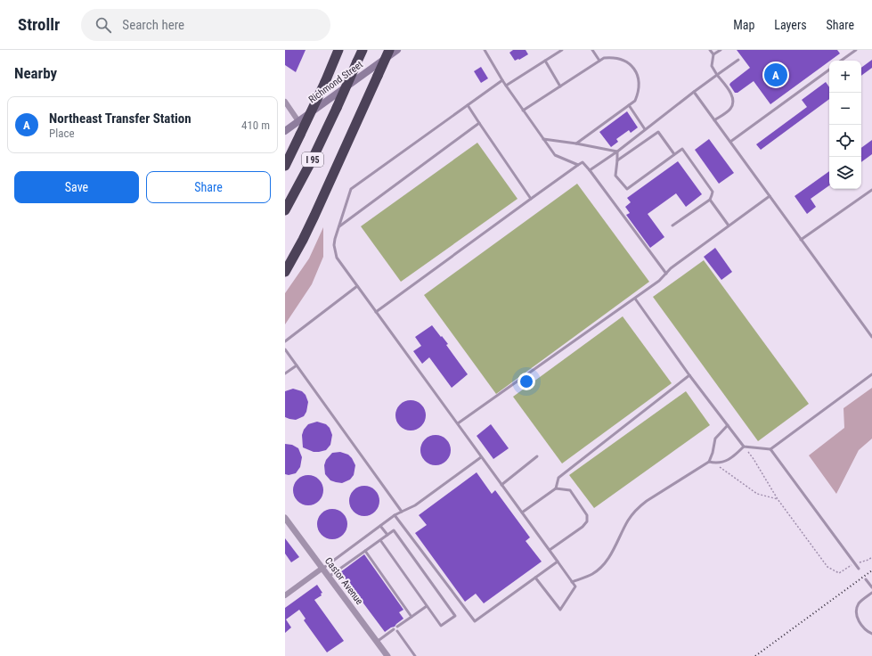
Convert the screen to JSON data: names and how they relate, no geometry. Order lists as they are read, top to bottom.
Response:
{
  "streets": {
    "highway": ["I 95"],
    "main road": ["Richmond Street"],
    "street": ["Castor Avenue"]
  },
  "page": {
    "header": "Strollr",
    "search": "Search here",
    "nav": ["Map", "Layers", "Share"],
    "heading": "Nearby",
    "map_buttons": ["+", "−"],
    "pins": "A",
    "list": [
      {
        "mark": "A",
        "name": "Northeast Transfer Station",
        "note": "Place",
        "value": "410 m"
      }
    ],
    "buttons": ["Save", "Share"]
  }
}
